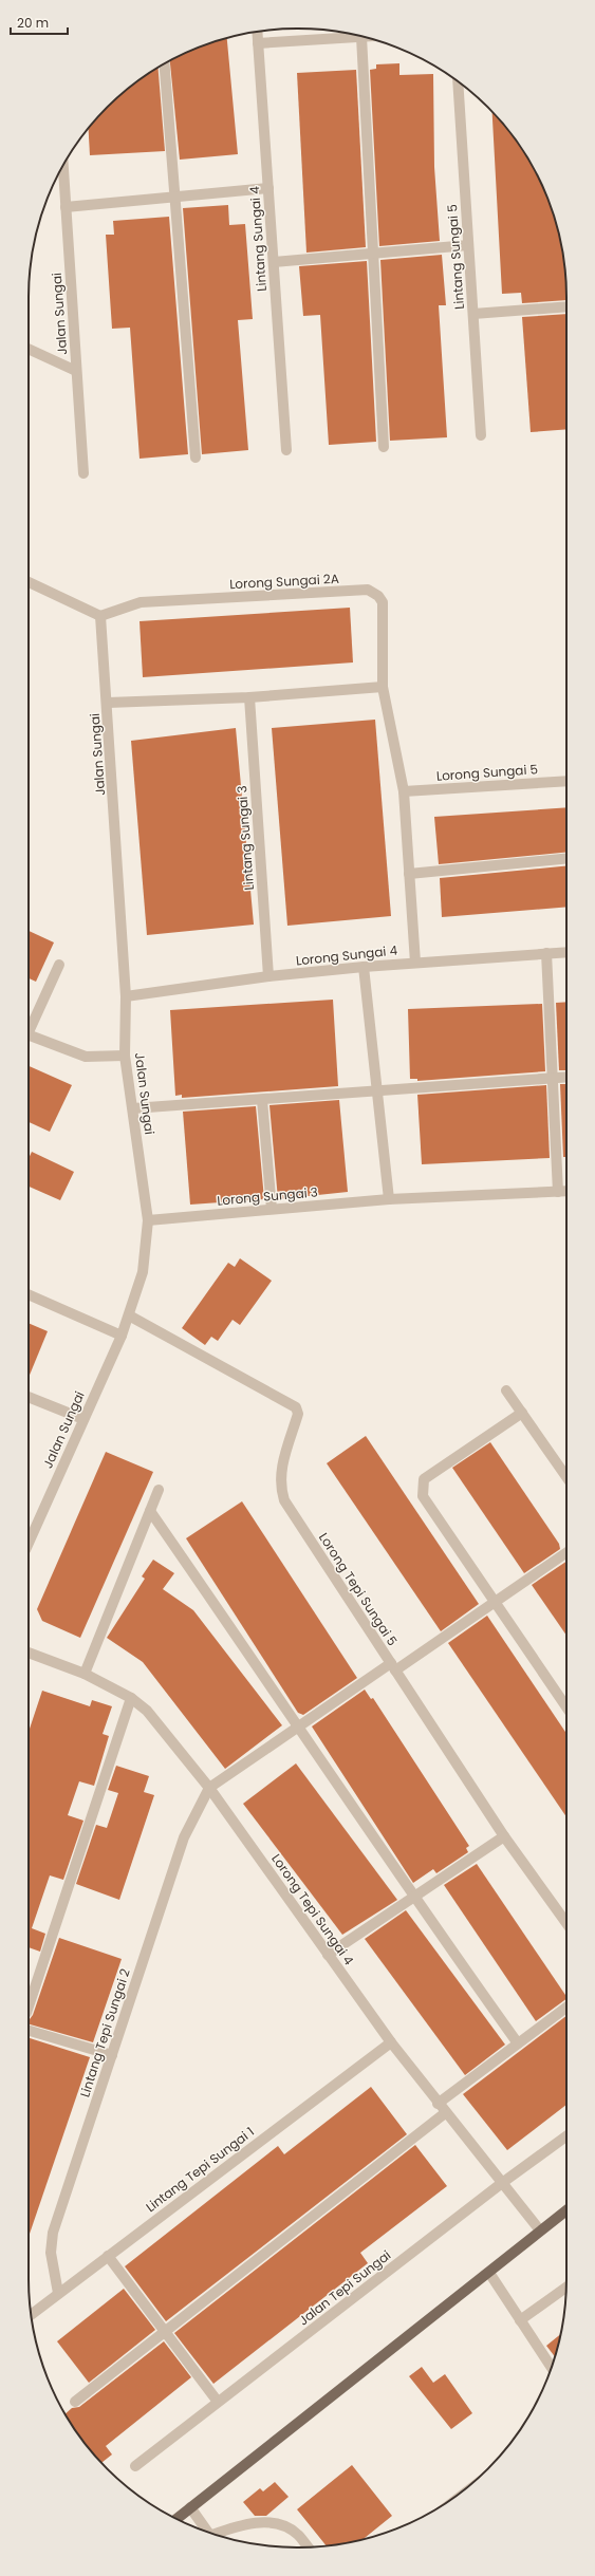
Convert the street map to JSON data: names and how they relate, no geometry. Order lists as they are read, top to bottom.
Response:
{
  "streets": {
    "street": [
      "Lintang Sungai 4",
      "Lintang Sungai 5",
      "Jalan Sungai",
      "Lorong Sungai 2A",
      "Lorong Sungai 5",
      "Lintang Sungai 3",
      "Lorong Sungai 4",
      "Lorong Sungai 3",
      "Lorong Tepi Sungai 5",
      "Lorong Tepi Sungai 4",
      "Lintang Tepi Sungai 2",
      "Lintang Tepi Sungai 1",
      "Jalan Tepi Sungai"
    ]
  },
  "crossings": [
    ["Jalan Sungai", "Lorong Sungai 2A"],
    ["Jalan Sungai", "Lorong Sungai 4"],
    ["Jalan Sungai", "Lorong Sungai 3"],
    ["Jalan Sungai", "Lorong Tepi Sungai 5"],
    ["Lorong Sungai 2A", "Lorong Sungai 5"],
    ["Lorong Sungai 2A", "Lorong Sungai 4"],
    ["Lintang Sungai 3", "Lorong Sungai 4"],
    ["Lorong Tepi Sungai 4", "Lintang Tepi Sungai 2"],
    ["Lorong Tepi Sungai 4", "Lintang Tepi Sungai 1"],
    ["Lorong Tepi Sungai 4", "Jalan Tepi Sungai"],
    ["Lintang Tepi Sungai 2", "Lintang Tepi Sungai 1"]
  ],
  "scale_bar": "20 m"
}
